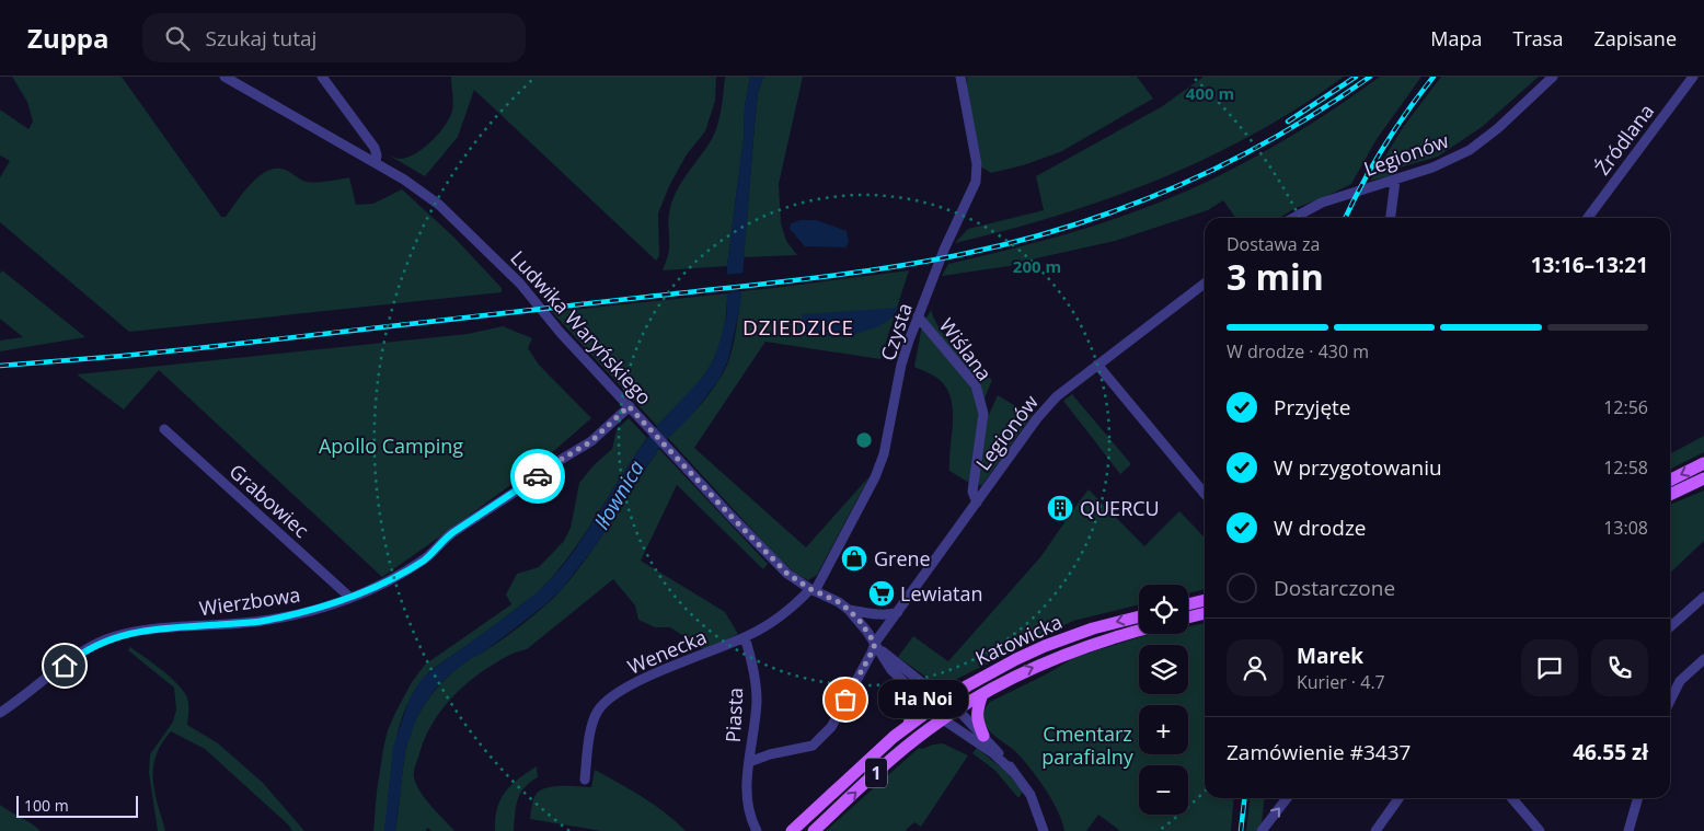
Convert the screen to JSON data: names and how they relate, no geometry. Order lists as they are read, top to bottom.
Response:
{
  "streets": {
    "main road": ["Katowicka", "1"],
    "street": [
      "Źródlana",
      "Legionów",
      "Ludwika Waryńskiego",
      "Czysta",
      "Wiślana",
      "Grabowiec",
      "Wierzbowa",
      "Wenecka",
      "Piasta"
    ]
  },
  "crossings": [
    ["Legionów", "Ludwika Waryńskiego"],
    ["Legionów", "Wiślana"],
    ["Legionów", "Piasta"],
    ["Ludwika Waryńskiego", "Czysta"],
    ["Ludwika Waryńskiego", "Wierzbowa"],
    ["Ludwika Waryńskiego", "Wenecka"],
    ["Ludwika Waryńskiego", "Piasta"],
    ["Czysta", "Wiślana"],
    ["Czysta", "Wenecka"],
    ["Grabowiec", "Wierzbowa"],
    ["Wenecka", "Piasta"]
  ],
  "districts": ["DZIEDZICE"],
  "water": ["Iłownica"],
  "parks": ["Apollo Camping", "Cmentarz parafialny"],
  "places": {
    "building": ["QUERCU"],
    "shop": ["Grene"],
    "supermarket": ["Lewiatan"],
    "other": ["Ha Noi"]
  },
  "scale_bar": "100 m",
  "page": {
    "header": "Zuppa",
    "search": "Szukaj tutaj",
    "nav": ["Mapa", "Trasa", "Zapisane"],
    "heading": ["3 min", "Dostawa za", "13:16–13:21"],
    "panel": [
      "Marek",
      "Kurier · 4.7",
      "Zamówienie #3437",
      "46.55 zł"
    ],
    "bar": "W drodze · 430 m",
    "list": [
      ["Przyjęte", "12:56"],
      ["W przygotowaniu", "12:58"],
      ["W drodze", "13:08"],
      "Dostarczone"
    ],
    "map_buttons": ["+", "−"],
    "bubble": "Ha Noi",
    "scale": "100 m"
  },
  "rings": ["400 m", "200 m"]
}
